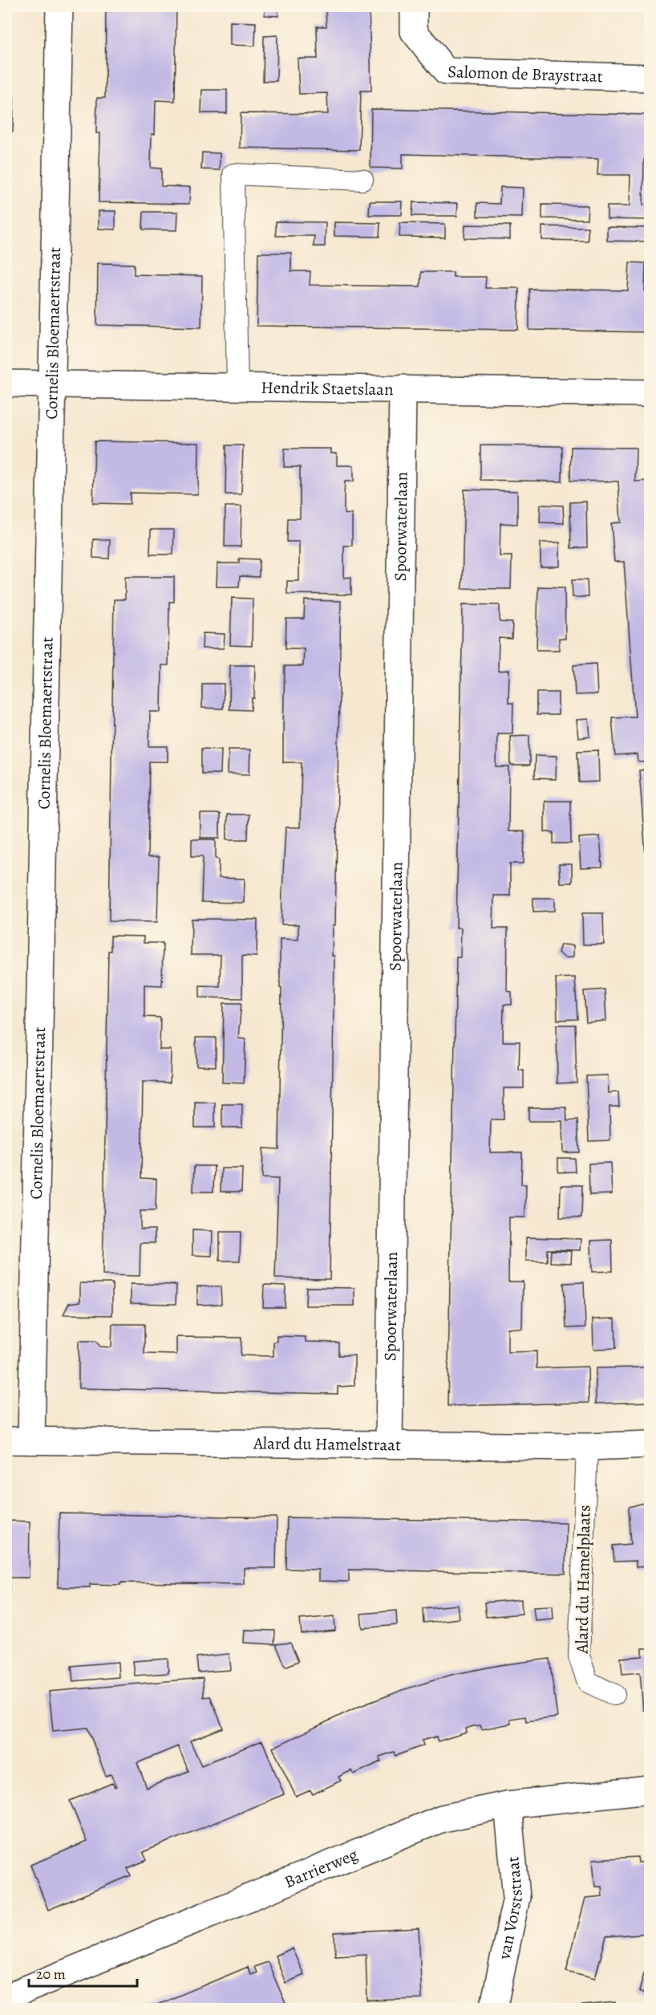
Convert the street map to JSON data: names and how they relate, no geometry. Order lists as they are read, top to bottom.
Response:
{
  "streets": {
    "street": [
      "Salomon de Braystraat",
      "Cornelis Bloemaertstraat",
      "Hendrik Staetslaan",
      "Spoorwaterlaan",
      "Alard du Hamelstraat",
      "Barrierweg",
      "van Vorststraat"
    ],
    "lane": ["Alard du Hamelplaats"]
  },
  "crossings": [
    ["Cornelis Bloemaertstraat", "Hendrik Staetslaan"],
    ["Cornelis Bloemaertstraat", "Alard du Hamelstraat"],
    ["Hendrik Staetslaan", "Spoorwaterlaan"],
    ["Spoorwaterlaan", "Alard du Hamelstraat"],
    ["Alard du Hamelstraat", "Alard du Hamelplaats"],
    ["Barrierweg", "van Vorststraat"]
  ],
  "scale_bar": "20 m"
}
